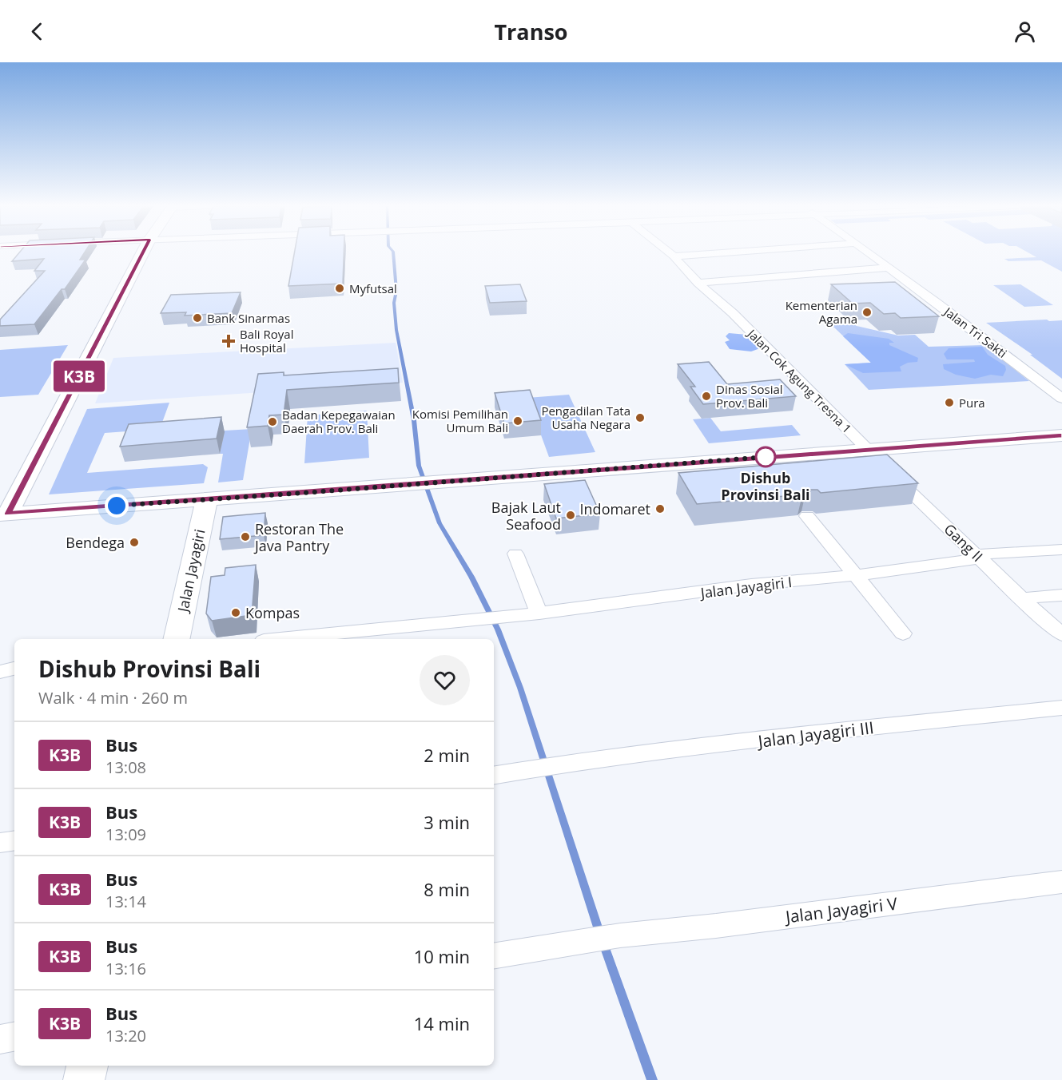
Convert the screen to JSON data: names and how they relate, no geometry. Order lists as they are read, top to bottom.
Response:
{
  "streets": {
    "street": [
      "Jalan Tri Sakti",
      "Jalan Cok Agung Tresna 1",
      "Gang II",
      "Jalan Jayagiri",
      "Jalan Jayagiri I",
      "Jalan Jayagiri III",
      "Jalan Jayagiri V"
    ]
  },
  "crossings": [
    ["Jalan Cok Agung Tresna 1", "Gang II"],
    ["Gang II", "Jalan Jayagiri I"]
  ],
  "places": {
    "other": [
      "Myfutsal",
      "Kementerian Agama",
      "Bank Sinarmas",
      "Dinas Sosial Prov. Bali",
      "Pura",
      "Pengadilan Tata Usaha Negara",
      "Komisi Pemilihan Umum Bali",
      "Badan Kepegawaian Daerah Prov. Bali",
      "Dishub Provinsi Bali",
      "Indomaret",
      "Bajak Laut Seafood",
      "Restoran The Java Pantry",
      "Bendega",
      "Kompas"
    ],
    "health": ["Bali Royal Hospital"]
  },
  "lines": ["bus line K3B"],
  "page": {
    "header": "Transo",
    "on_map": "K3B",
    "heading": ["Dishub Provinsi Bali", "Walk · 4 min · 260 m"],
    "list": [
      {
        "mark": "K3B",
        "name": "Bus",
        "note": "13:08",
        "value": "2 min"
      },
      {
        "mark": "K3B",
        "name": "Bus",
        "note": "13:09",
        "value": "3 min"
      },
      {
        "mark": "K3B",
        "name": "Bus",
        "note": "13:14",
        "value": "8 min"
      },
      {
        "mark": "K3B",
        "name": "Bus",
        "note": "13:16",
        "value": "10 min"
      },
      {
        "mark": "K3B",
        "name": "Bus",
        "note": "13:20",
        "value": "14 min"
      }
    ]
  }
}
